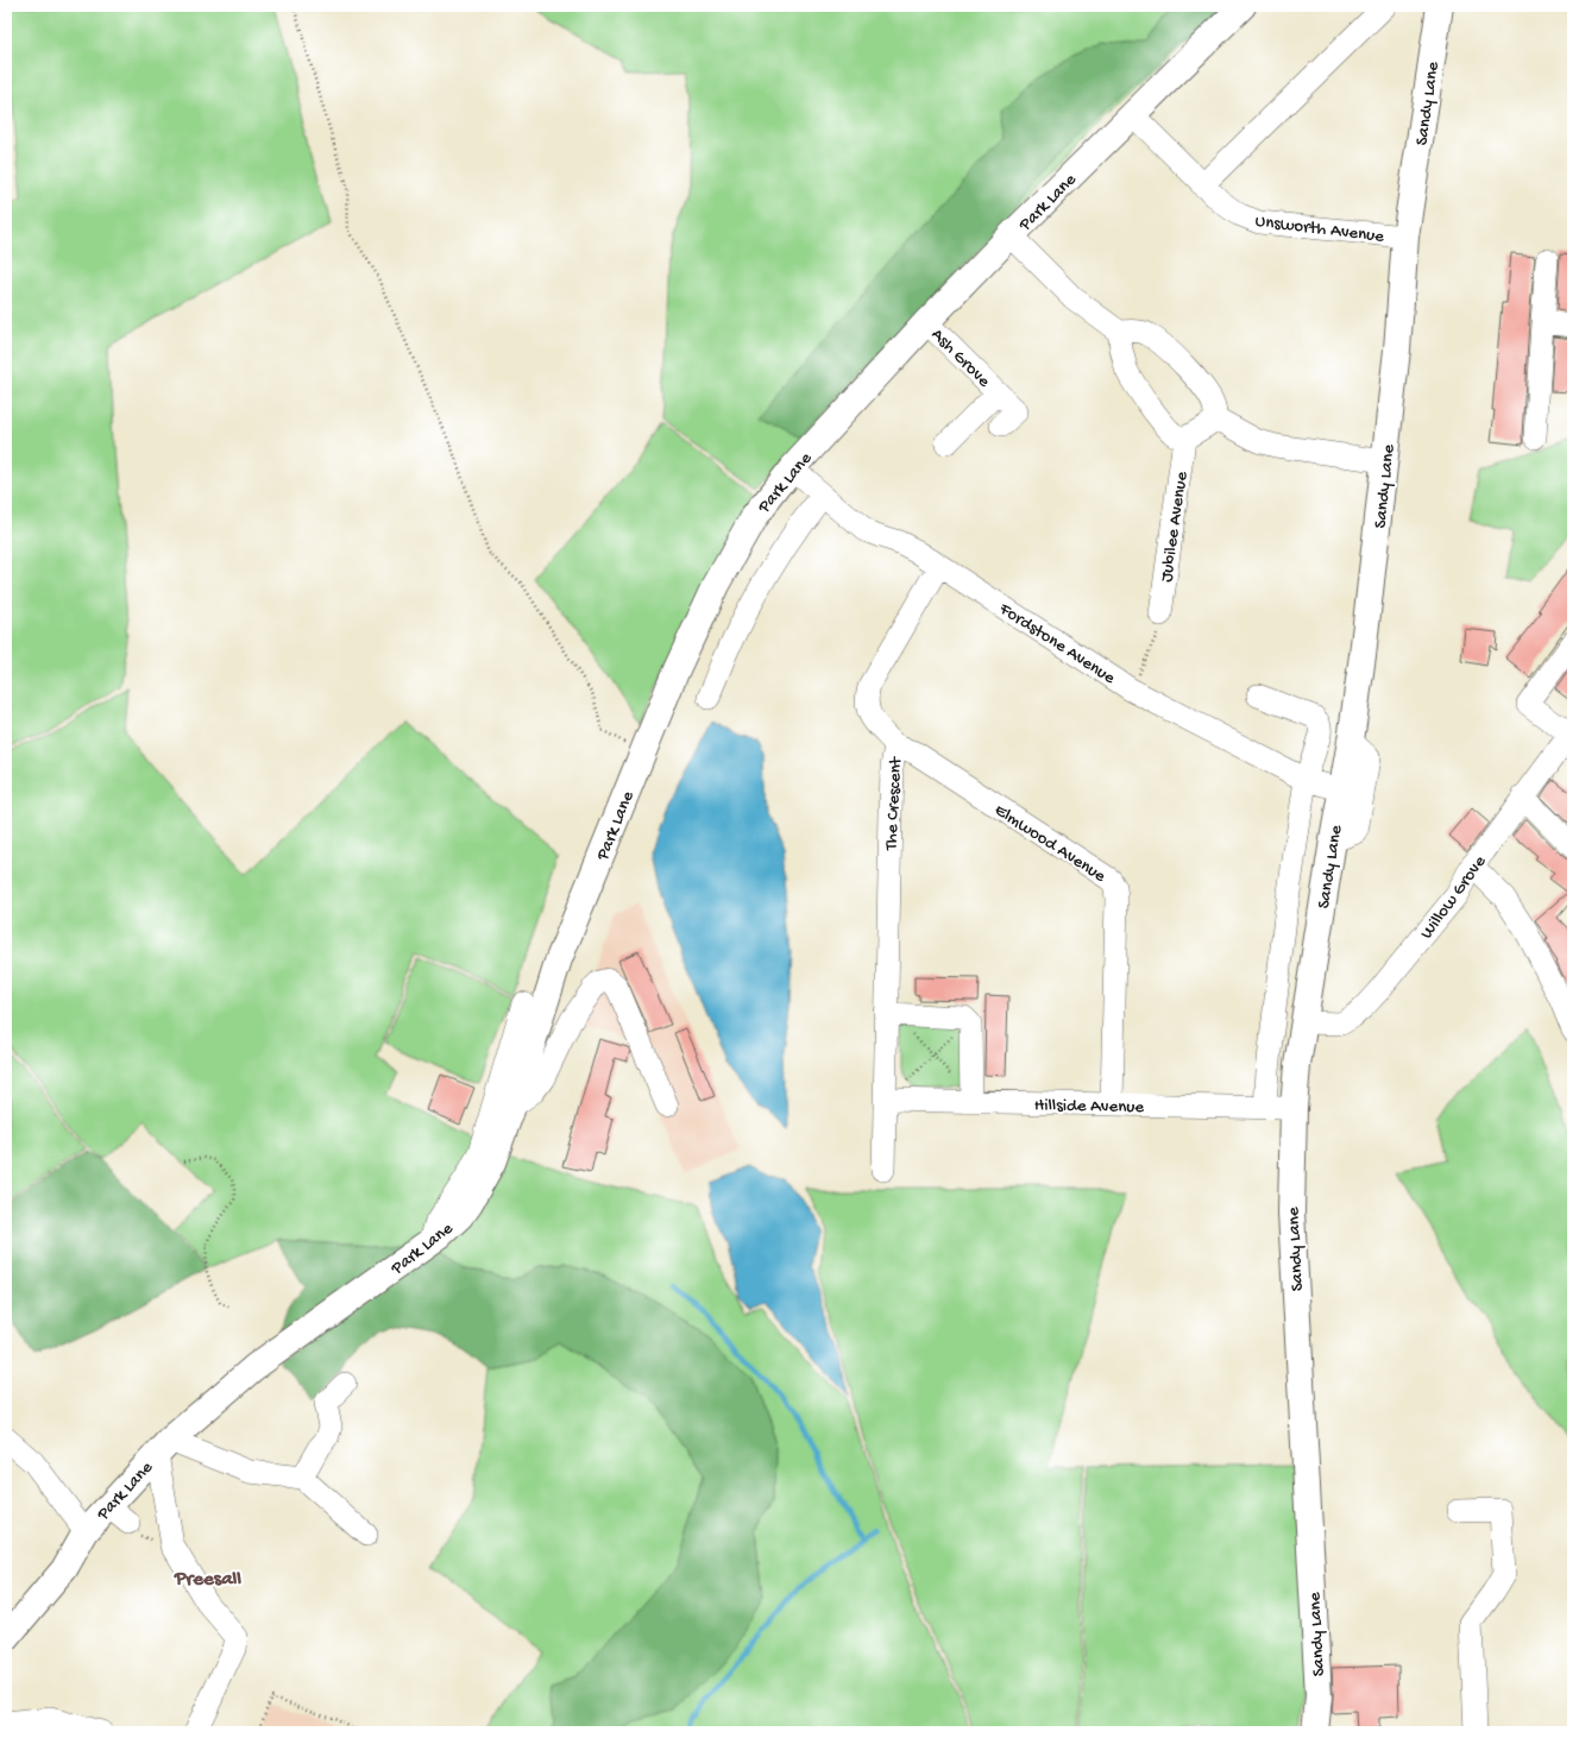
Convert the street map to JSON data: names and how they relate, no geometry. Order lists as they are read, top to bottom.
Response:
{
  "streets": {
    "main road": ["Sandy Lane", "Park Lane"],
    "street": [
      "Unsworth Avenue",
      "Ash Grove",
      "Jubilee Avenue",
      "Fordstone Avenue",
      "The Crescent",
      "Elmwood Avenue",
      "Willow Grove",
      "Hillside Avenue"
    ]
  },
  "crossings": [
    ["Sandy Lane", "Unsworth Avenue"],
    ["Sandy Lane", "Fordstone Avenue"],
    ["Sandy Lane", "Willow Grove"],
    ["Sandy Lane", "Hillside Avenue"],
    ["Park Lane", "Unsworth Avenue"],
    ["Park Lane", "Ash Grove"],
    ["Park Lane", "Fordstone Avenue"],
    ["Fordstone Avenue", "The Crescent"],
    ["The Crescent", "Elmwood Avenue"],
    ["The Crescent", "Hillside Avenue"],
    ["Elmwood Avenue", "Hillside Avenue"]
  ],
  "districts": ["Preesall"]
}
